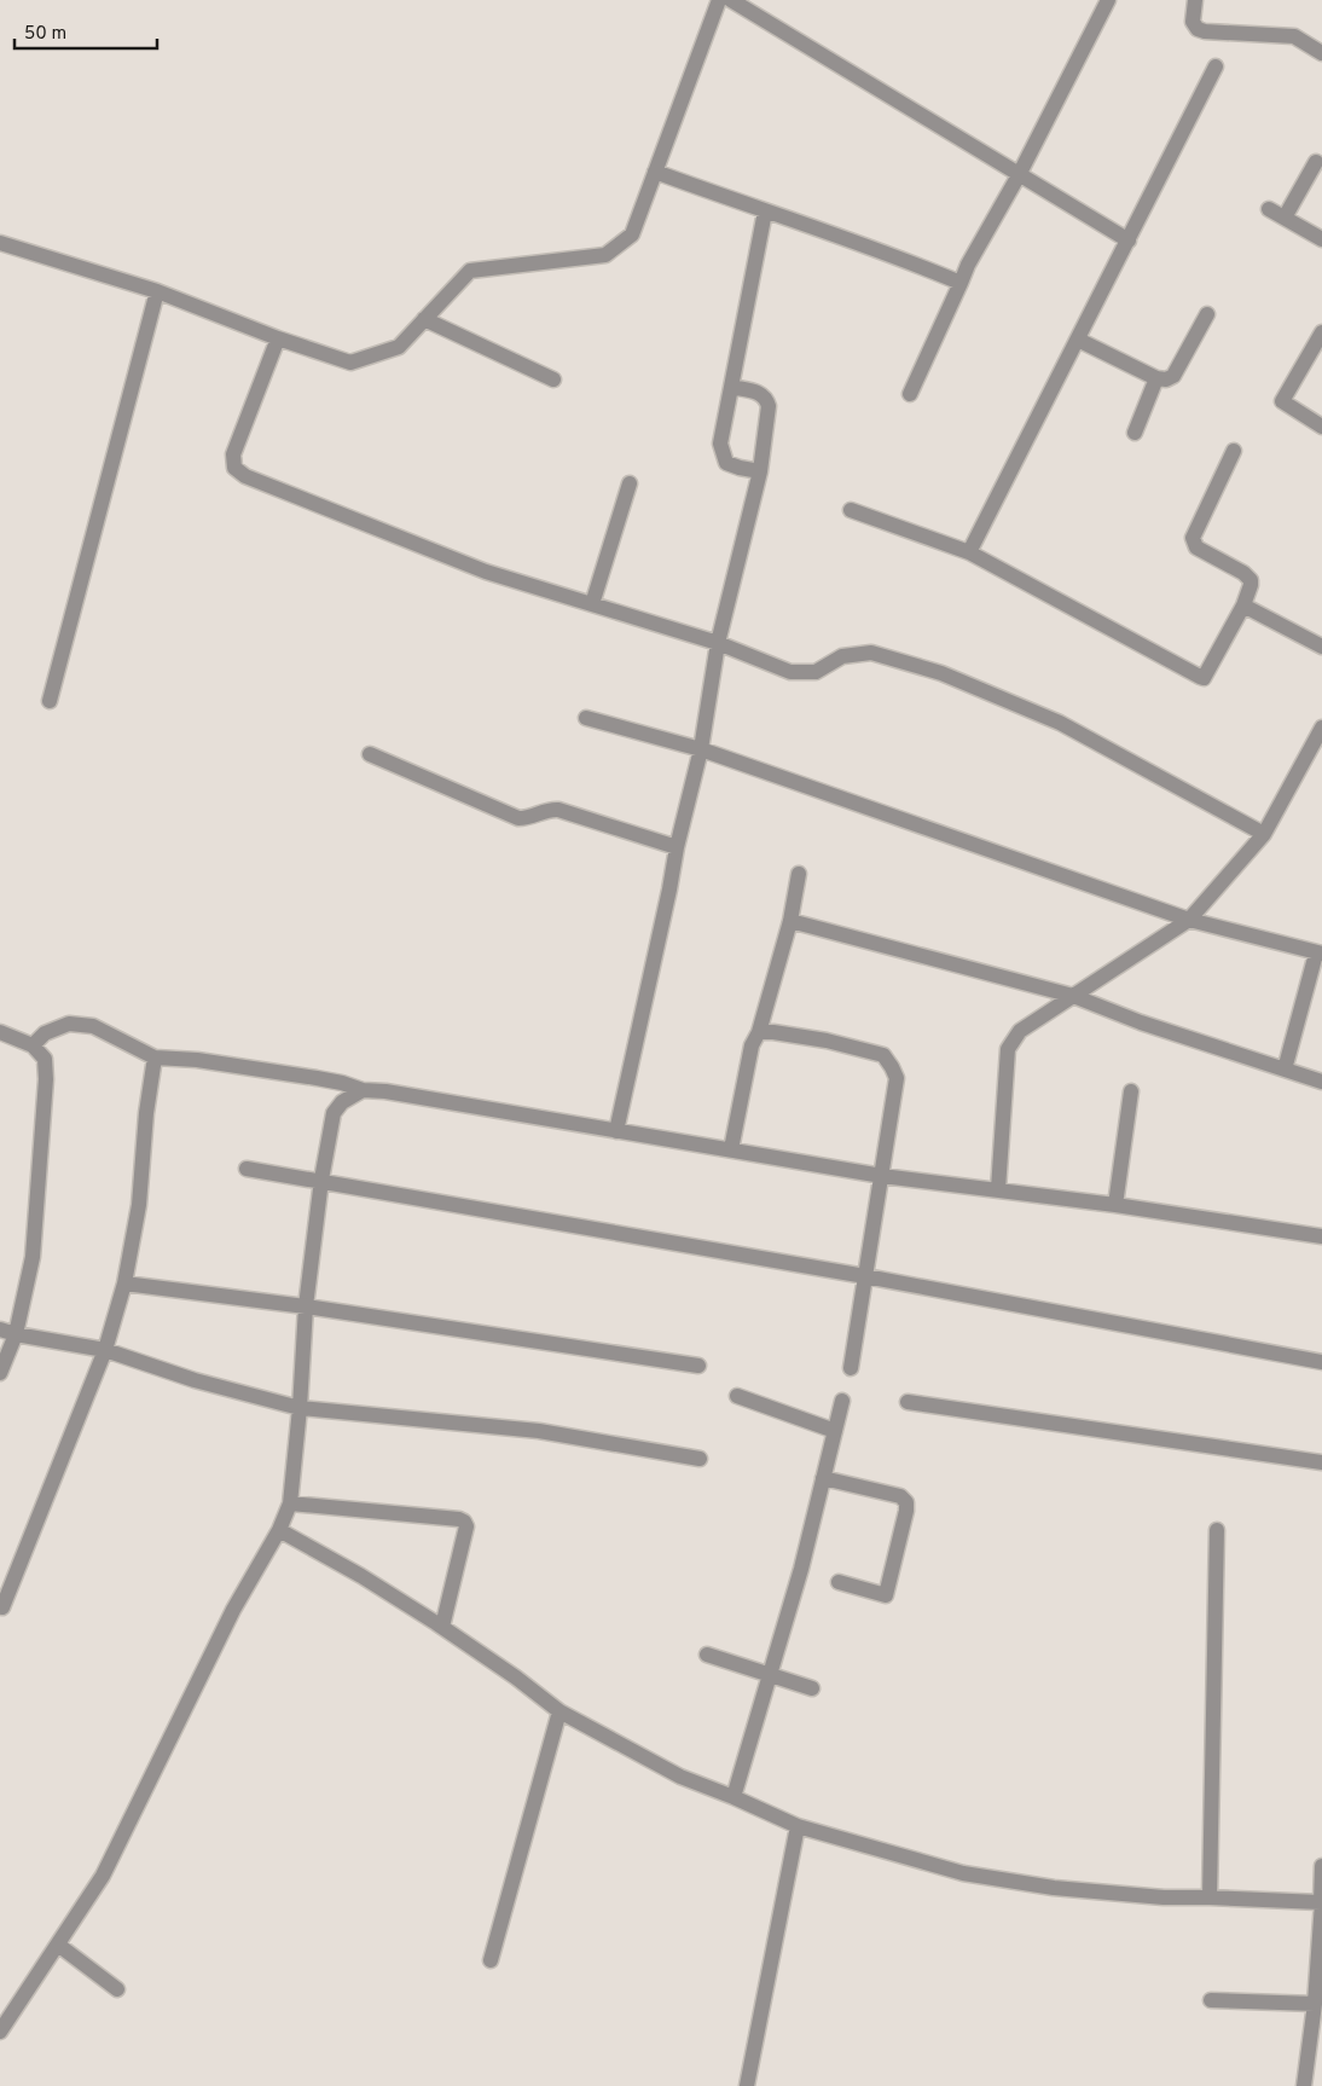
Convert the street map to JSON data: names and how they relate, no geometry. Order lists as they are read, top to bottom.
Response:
{
  "scale_bar": "50 m"
}
